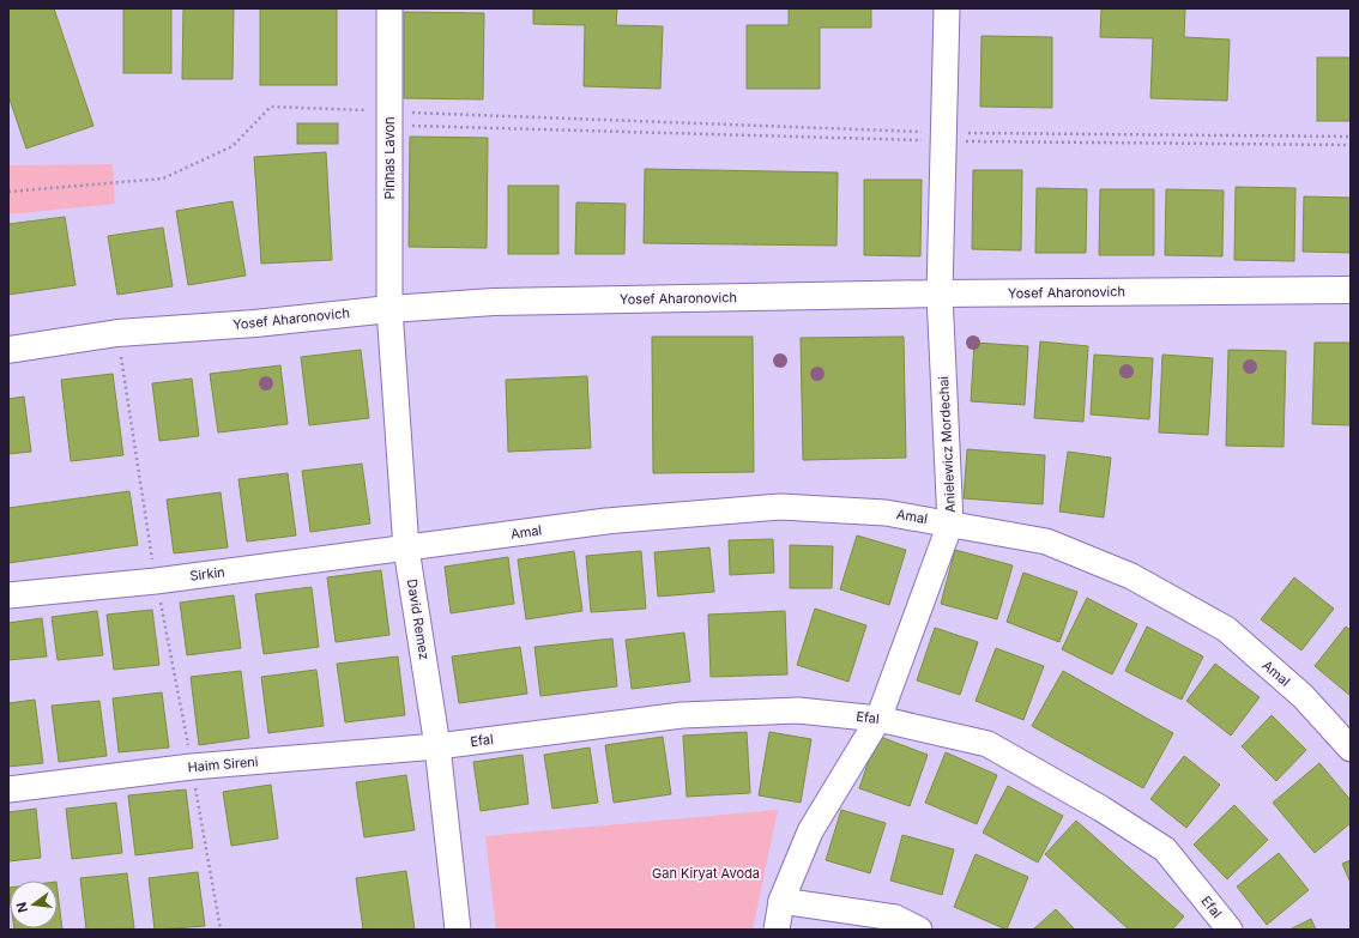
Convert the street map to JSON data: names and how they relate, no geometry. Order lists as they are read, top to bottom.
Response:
{
  "streets": {
    "street": [
      "Pinhas Lavon",
      "Yosef Aharonovich",
      "Anielewicz Mordechai",
      "Amal",
      "Sirkin",
      "David Remez",
      "Efal",
      "Haim Sireni"
    ]
  },
  "crossings": [
    ["Pinhas Lavon", "Yosef Aharonovich"],
    ["Pinhas Lavon", "David Remez"],
    ["Yosef Aharonovich", "Anielewicz Mordechai"],
    ["Yosef Aharonovich", "David Remez"],
    ["Anielewicz Mordechai", "Amal"],
    ["Anielewicz Mordechai", "Efal"],
    ["Amal", "Sirkin"],
    ["Amal", "David Remez"],
    ["Sirkin", "David Remez"],
    ["David Remez", "Efal"],
    ["David Remez", "Haim Sireni"],
    ["Efal", "Haim Sireni"]
  ],
  "parks": ["Gan Kiryat Avoda"],
  "north": "left"
}
